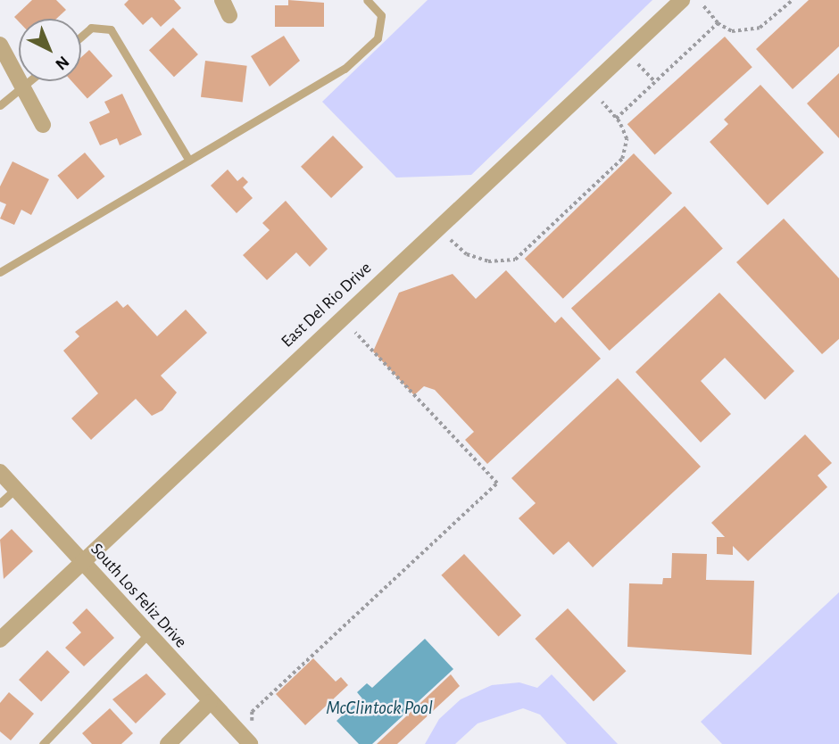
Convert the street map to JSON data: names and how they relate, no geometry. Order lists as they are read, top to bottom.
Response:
{
  "streets": {
    "street": ["East Del Rio Drive", "South Los Feliz Drive"]
  },
  "crossings": [
    ["East Del Rio Drive", "South Los Feliz Drive"]
  ],
  "water": ["McClintock Pool"],
  "north": "bottom right"
}
